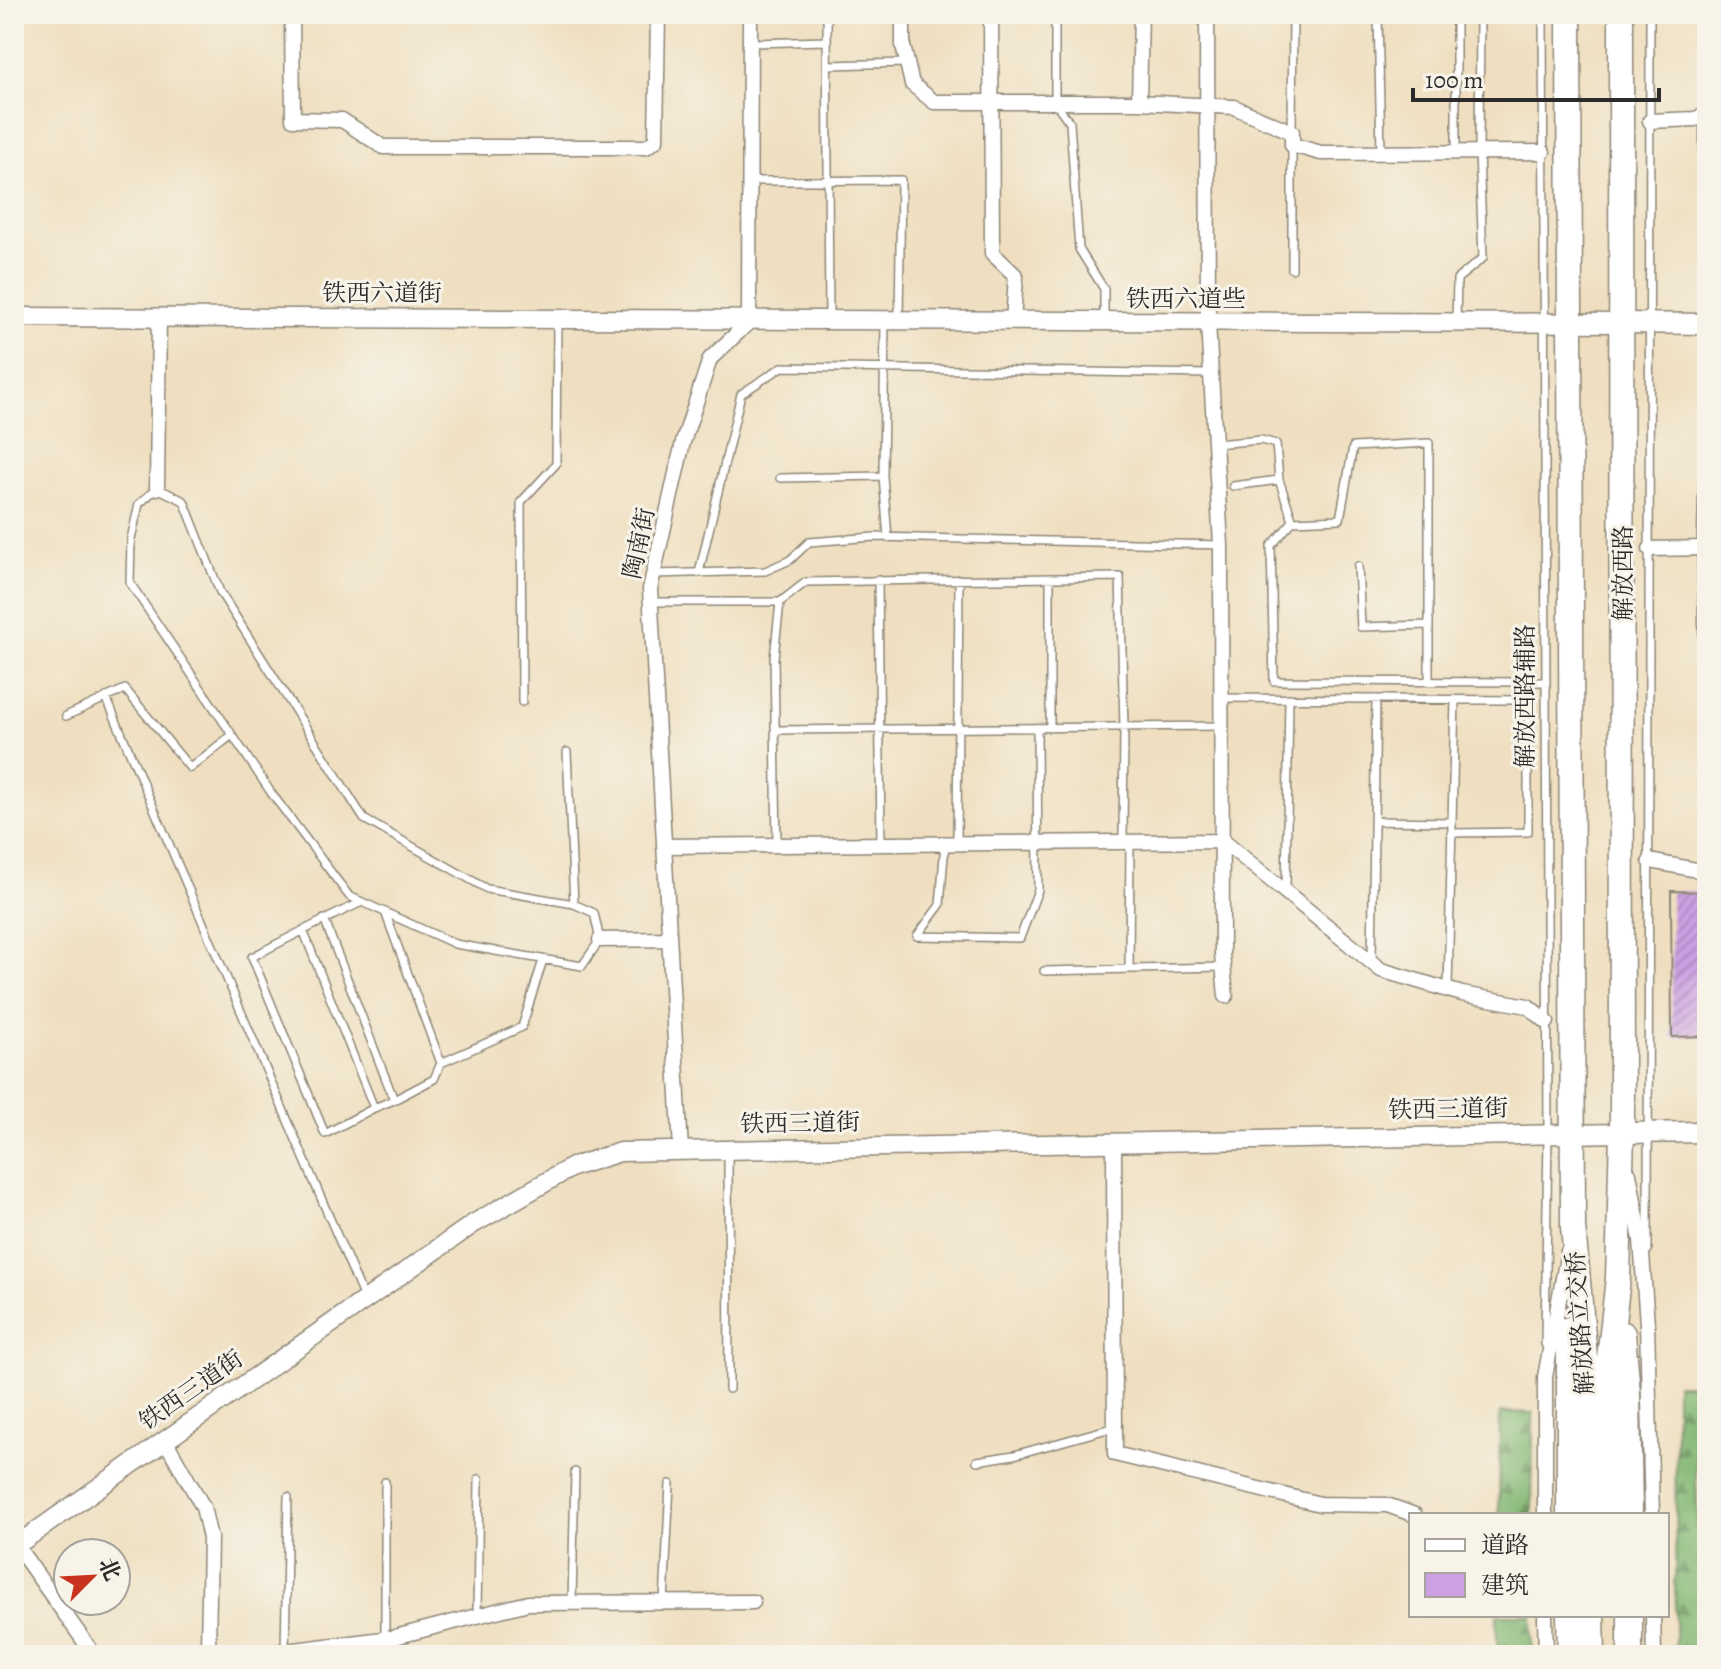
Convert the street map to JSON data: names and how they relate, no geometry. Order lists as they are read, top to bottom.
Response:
{
  "streets": {
    "highway": ["解放西路", "解放路立交桥"],
    "main road": ["铁西三道街"],
    "street": ["铁西六道街", "铁西六道些", "陶南街"],
    "lane": ["解放西路辅路"]
  },
  "crossings": [
    ["铁西六道街", "铁西六道些"],
    ["铁西六道街", "陶南街"],
    ["铁西六道些", "陶南街"],
    ["铁西六道些", "解放西路"],
    ["铁西六道些", "解放西路辅路"],
    ["陶南街", "铁西三道街"],
    ["解放西路", "铁西三道街"],
    ["解放西路", "解放路立交桥"],
    ["解放西路辅路", "铁西三道街"],
    ["解放西路辅路", "解放路立交桥"],
    ["铁西三道街", "解放路立交桥"]
  ],
  "legend": ["道路", "建筑"],
  "scale_bar": "100 m",
  "north": "top right"
}
